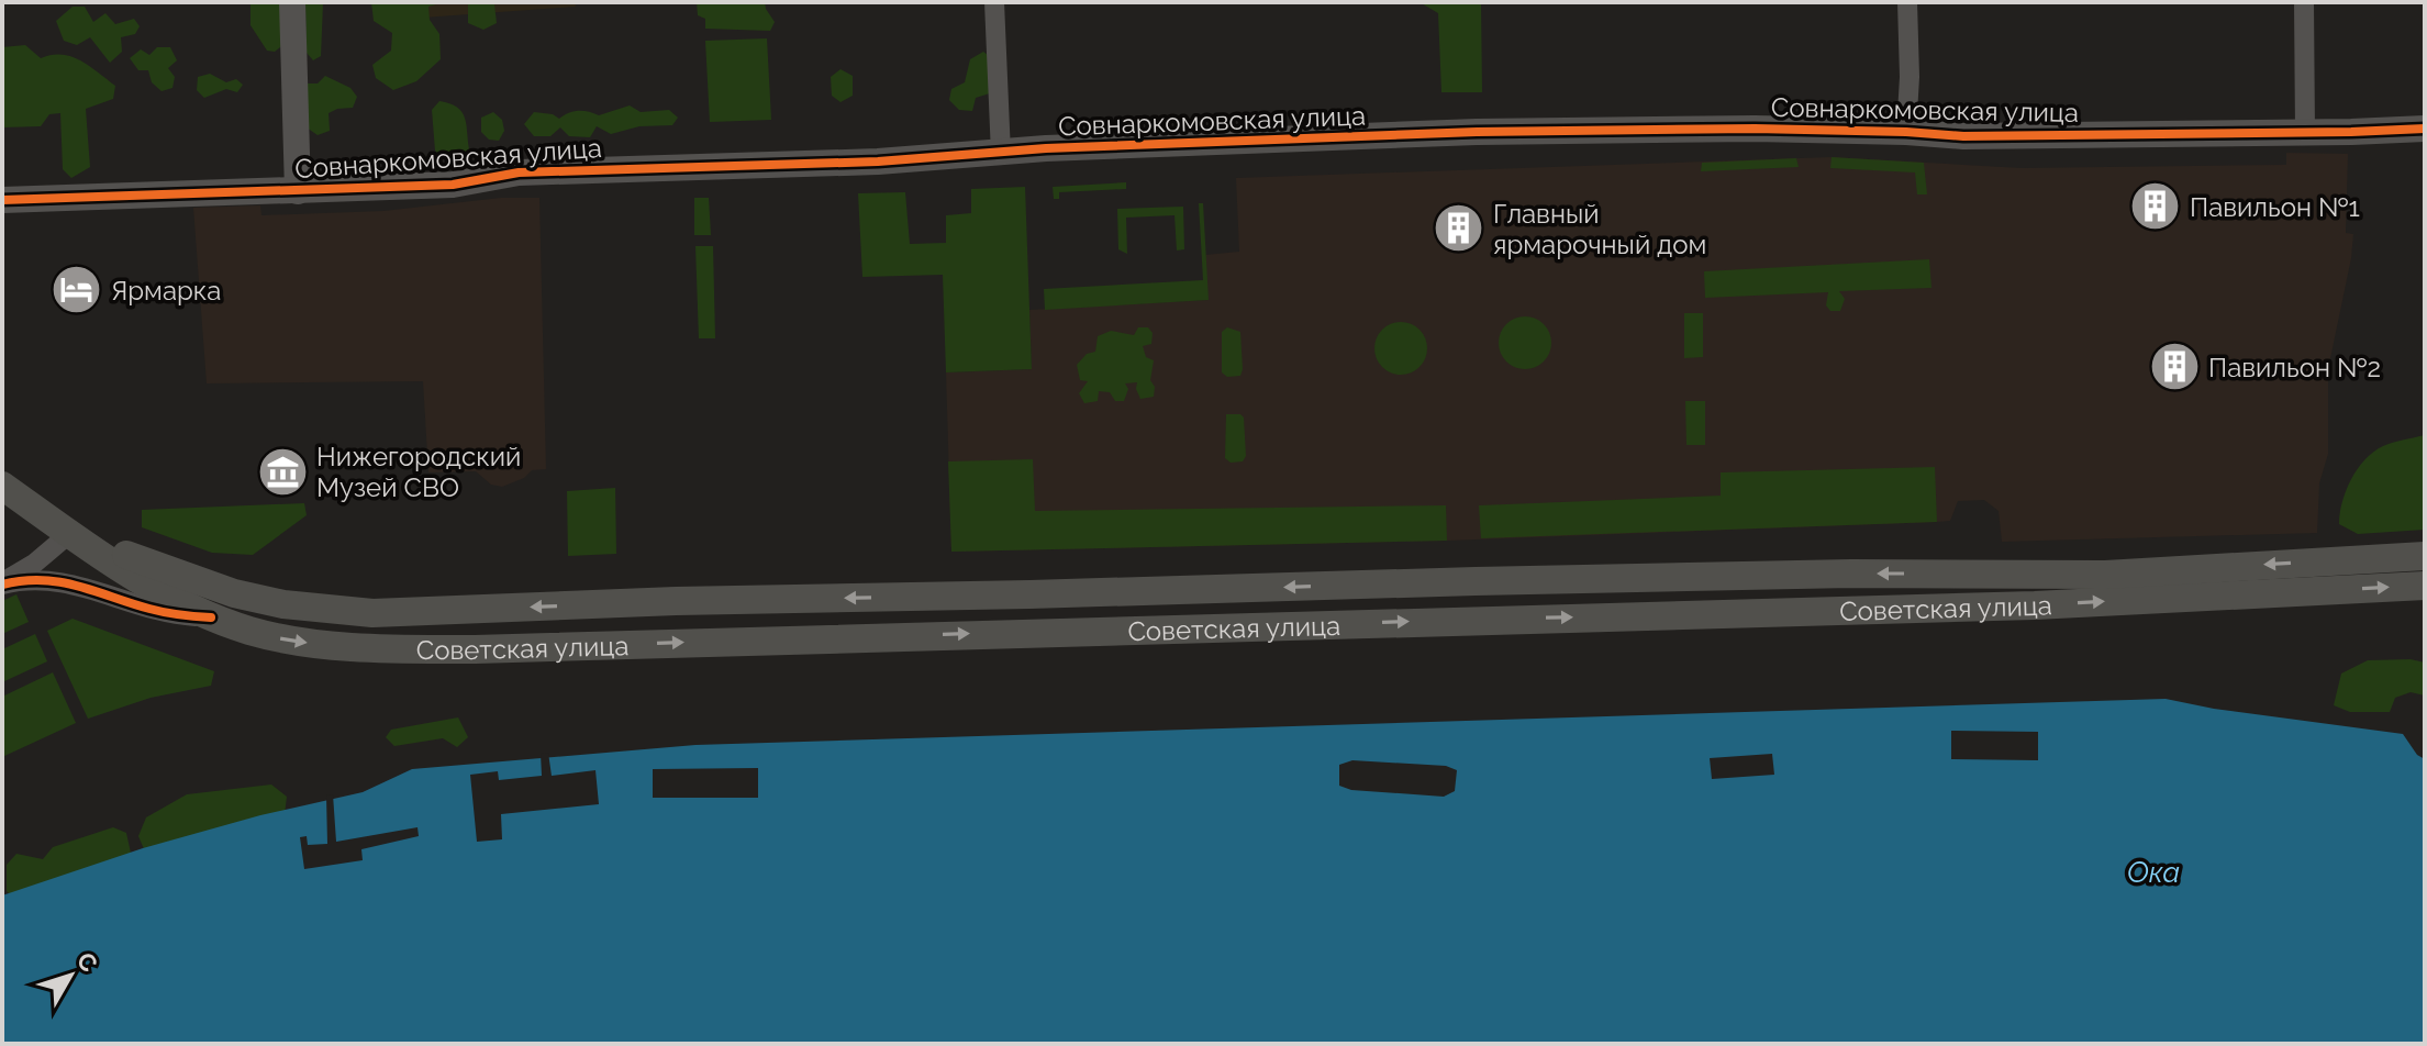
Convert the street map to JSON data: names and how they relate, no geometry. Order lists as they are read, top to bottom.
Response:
{
  "streets": {
    "main road": ["Советская улица"],
    "street": ["Совнаркомовская улица"]
  },
  "water": ["Ока"],
  "places": {
    "building": ["Павильон №1", "Главный ярмарочный дом", "Павильон №2"],
    "hotel": ["Ярмарка"],
    "museum": ["Нижегородский Музей СВО"]
  },
  "north": "top right"
}
